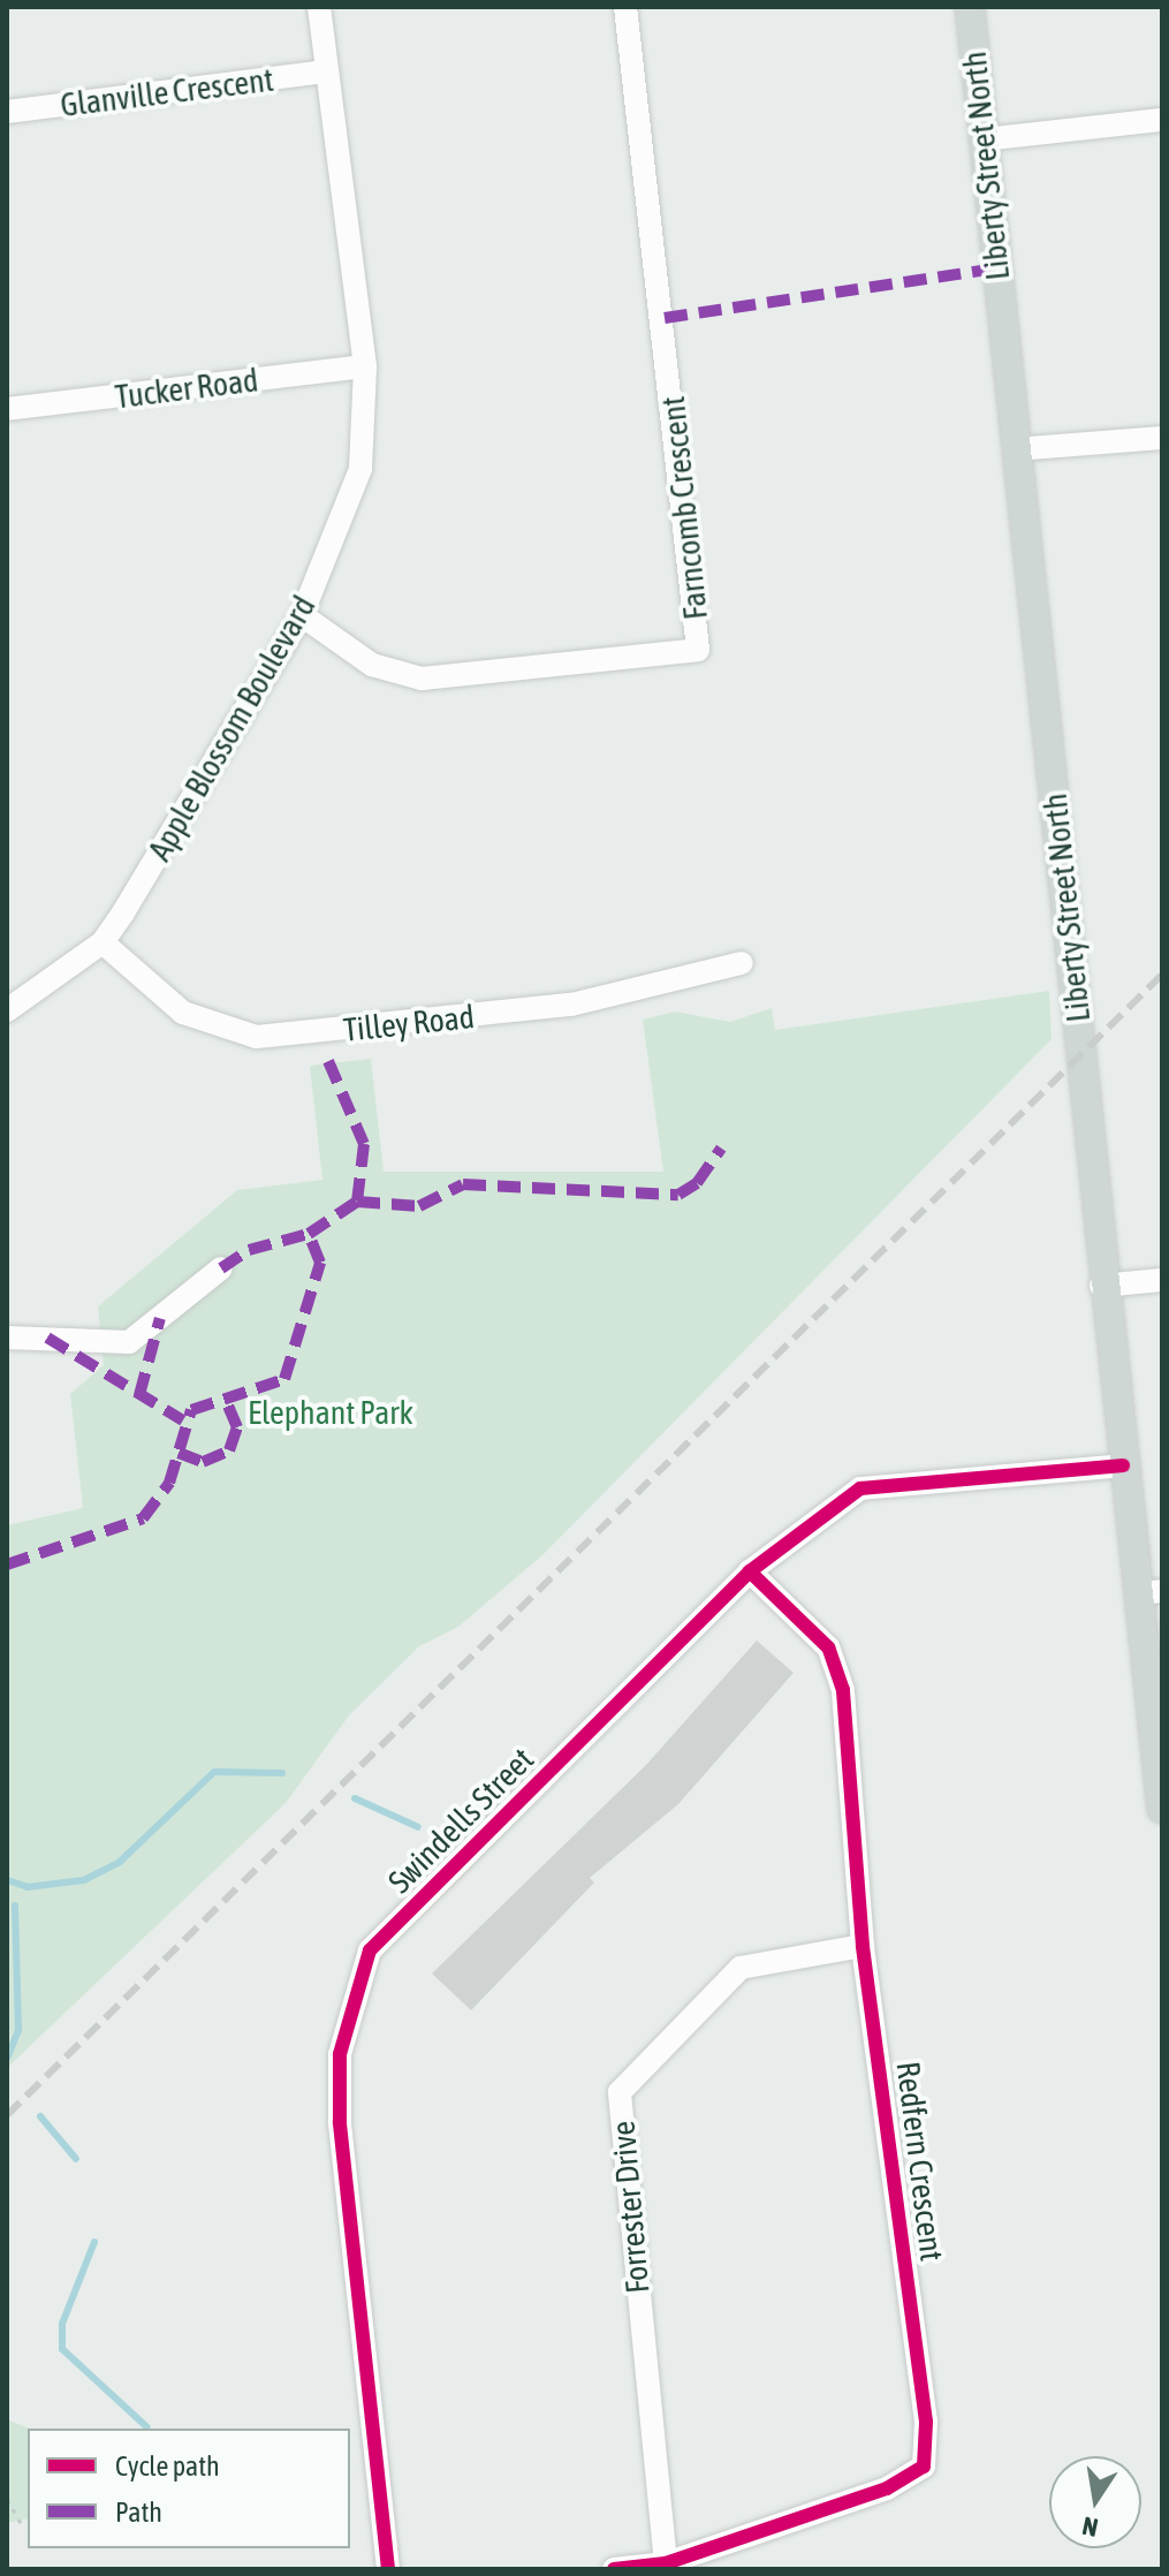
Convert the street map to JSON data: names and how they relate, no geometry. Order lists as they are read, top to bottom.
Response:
{
  "streets": {
    "main road": ["Liberty Street North"],
    "street": [
      "Glanville Crescent",
      "Tucker Road",
      "Farncomb Crescent",
      "Apple Blossom Boulevard",
      "Tilley Road",
      "Swindells Street",
      "Redfern Crescent",
      "Forrester Drive"
    ]
  },
  "crossings": [
    ["Glanville Crescent", "Apple Blossom Boulevard"],
    ["Liberty Street North", "Swindells Street"],
    ["Tucker Road", "Apple Blossom Boulevard"],
    ["Farncomb Crescent", "Apple Blossom Boulevard"],
    ["Apple Blossom Boulevard", "Tilley Road"],
    ["Swindells Street", "Redfern Crescent"],
    ["Redfern Crescent", "Forrester Drive"]
  ],
  "parks": ["Elephant Park"],
  "legend": ["Cycle path", "Path"],
  "north": "bottom"
}
